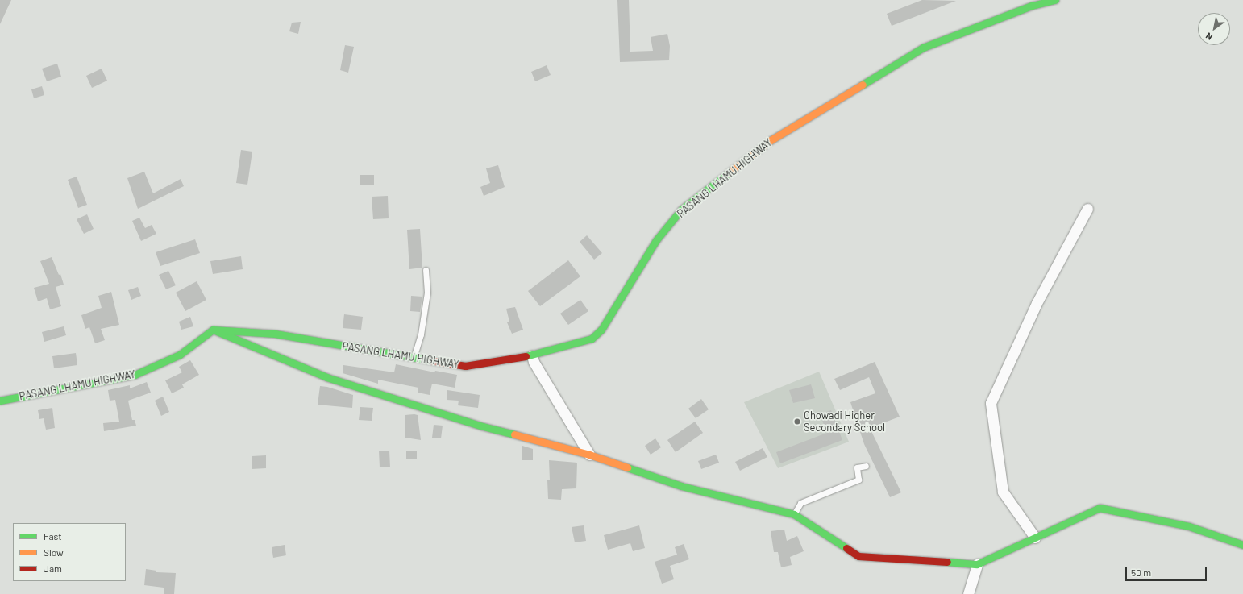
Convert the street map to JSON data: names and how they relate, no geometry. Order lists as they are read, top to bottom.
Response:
{
  "streets": {
    "main road": ["PASANG LHAMU HIGHWAY"]
  },
  "places": ["Chowadi Higher Secondary School"],
  "legend": ["Fast", "Slow", "Jam"],
  "scale_bar": "50 m",
  "north": "bottom left"
}
